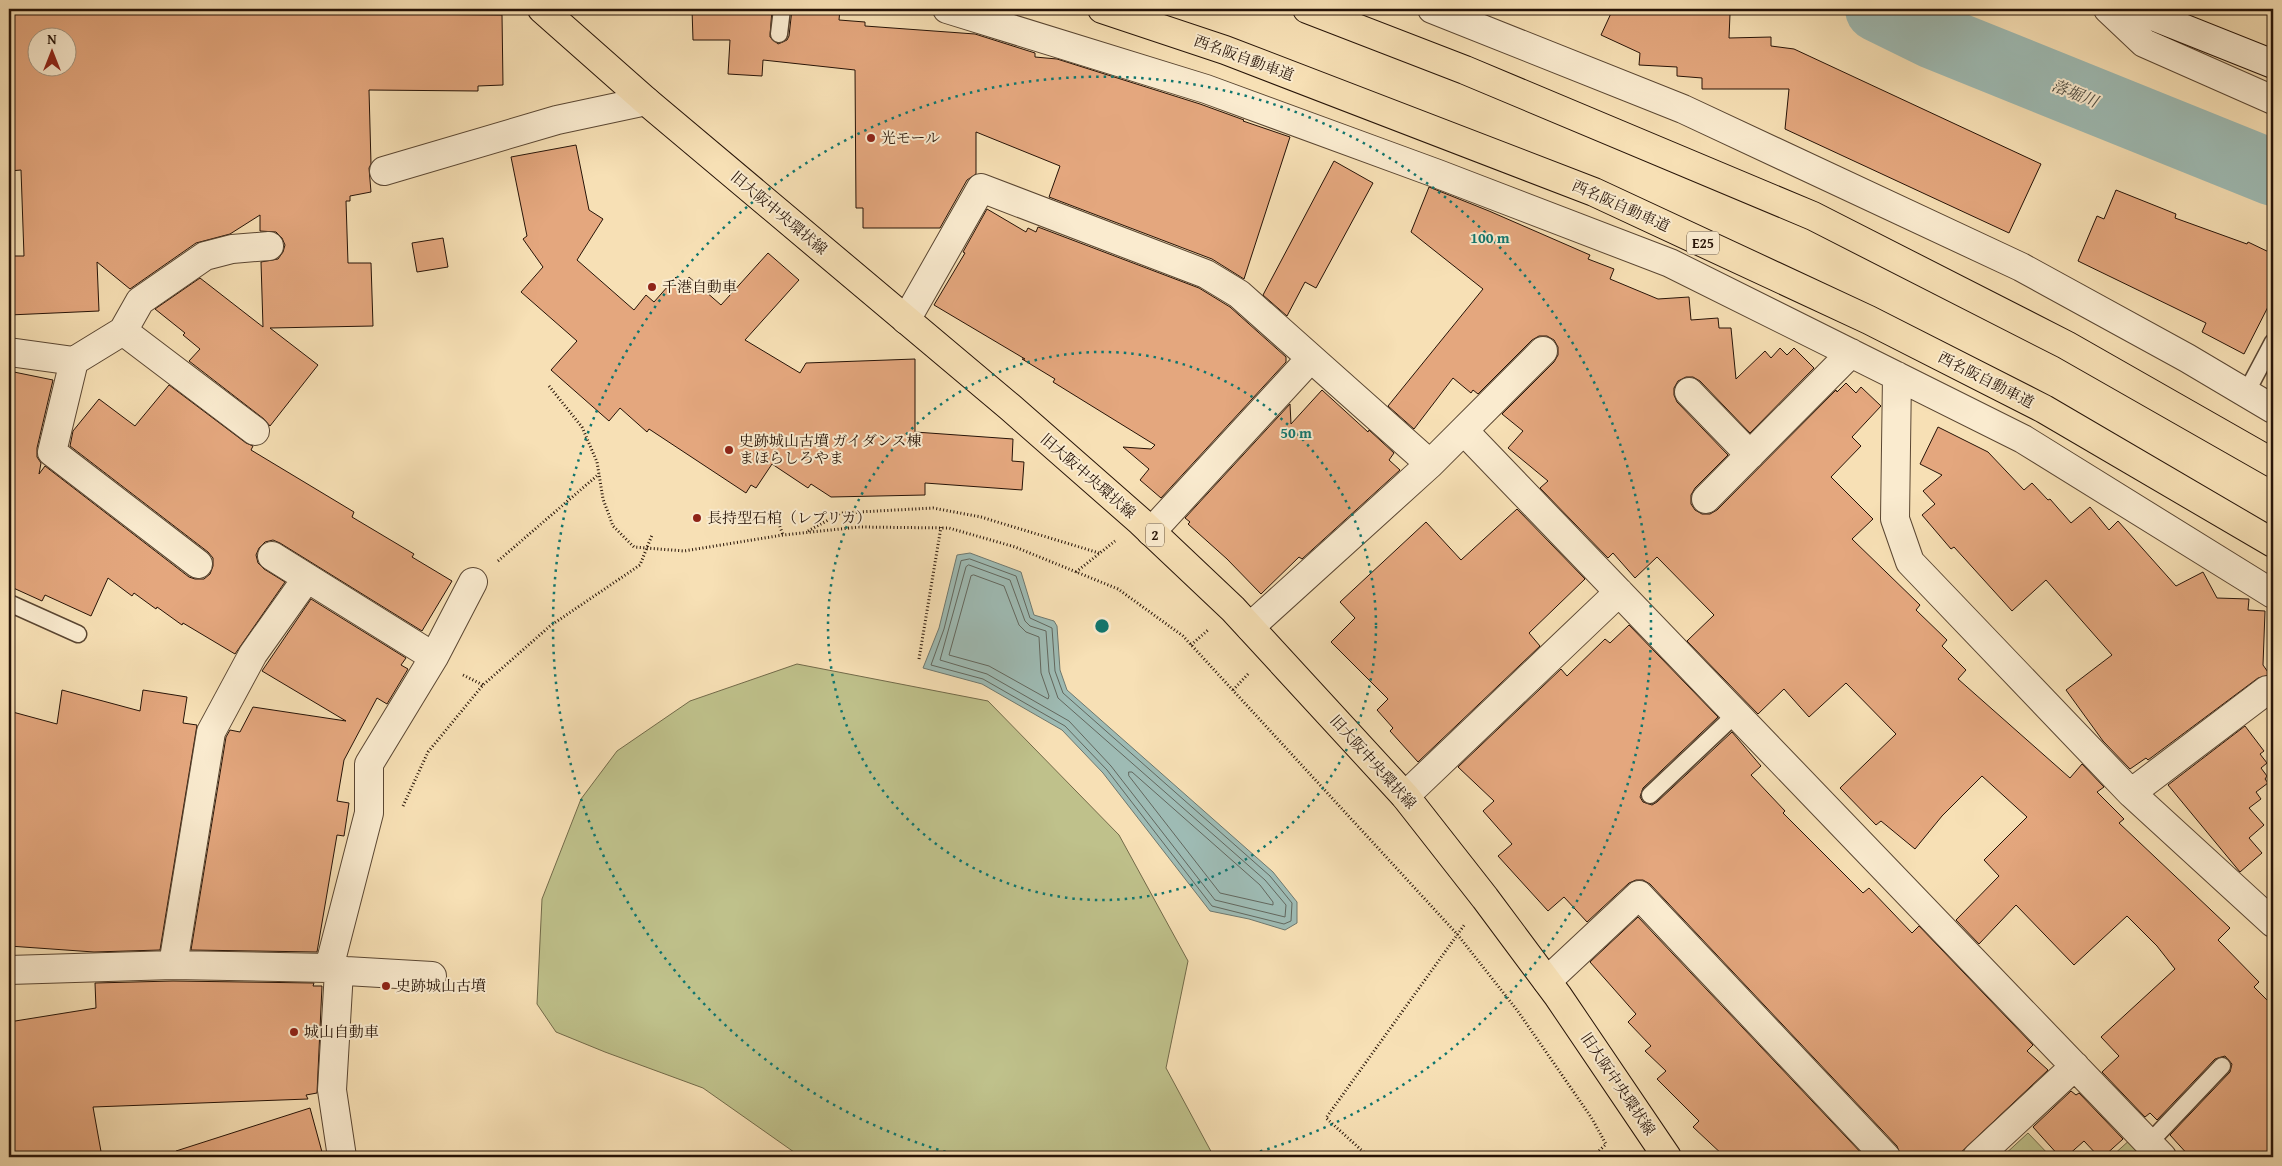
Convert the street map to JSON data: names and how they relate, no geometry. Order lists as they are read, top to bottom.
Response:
{
  "streets": {
    "main road": [
      "西名阪自動車道",
      "旧大阪中央環状線",
      "E25",
      "2"
    ]
  },
  "water": ["落堀川"],
  "places": [
    "光モール",
    "千港自動車",
    "史跡城山古墳 ガイダンス棟 まほらしろやま",
    "長持型石棺（レプリカ）",
    "史跡城山古墳",
    "城山自動車"
  ],
  "north": "top",
  "rings": ["100 m", "50 m"]
}
